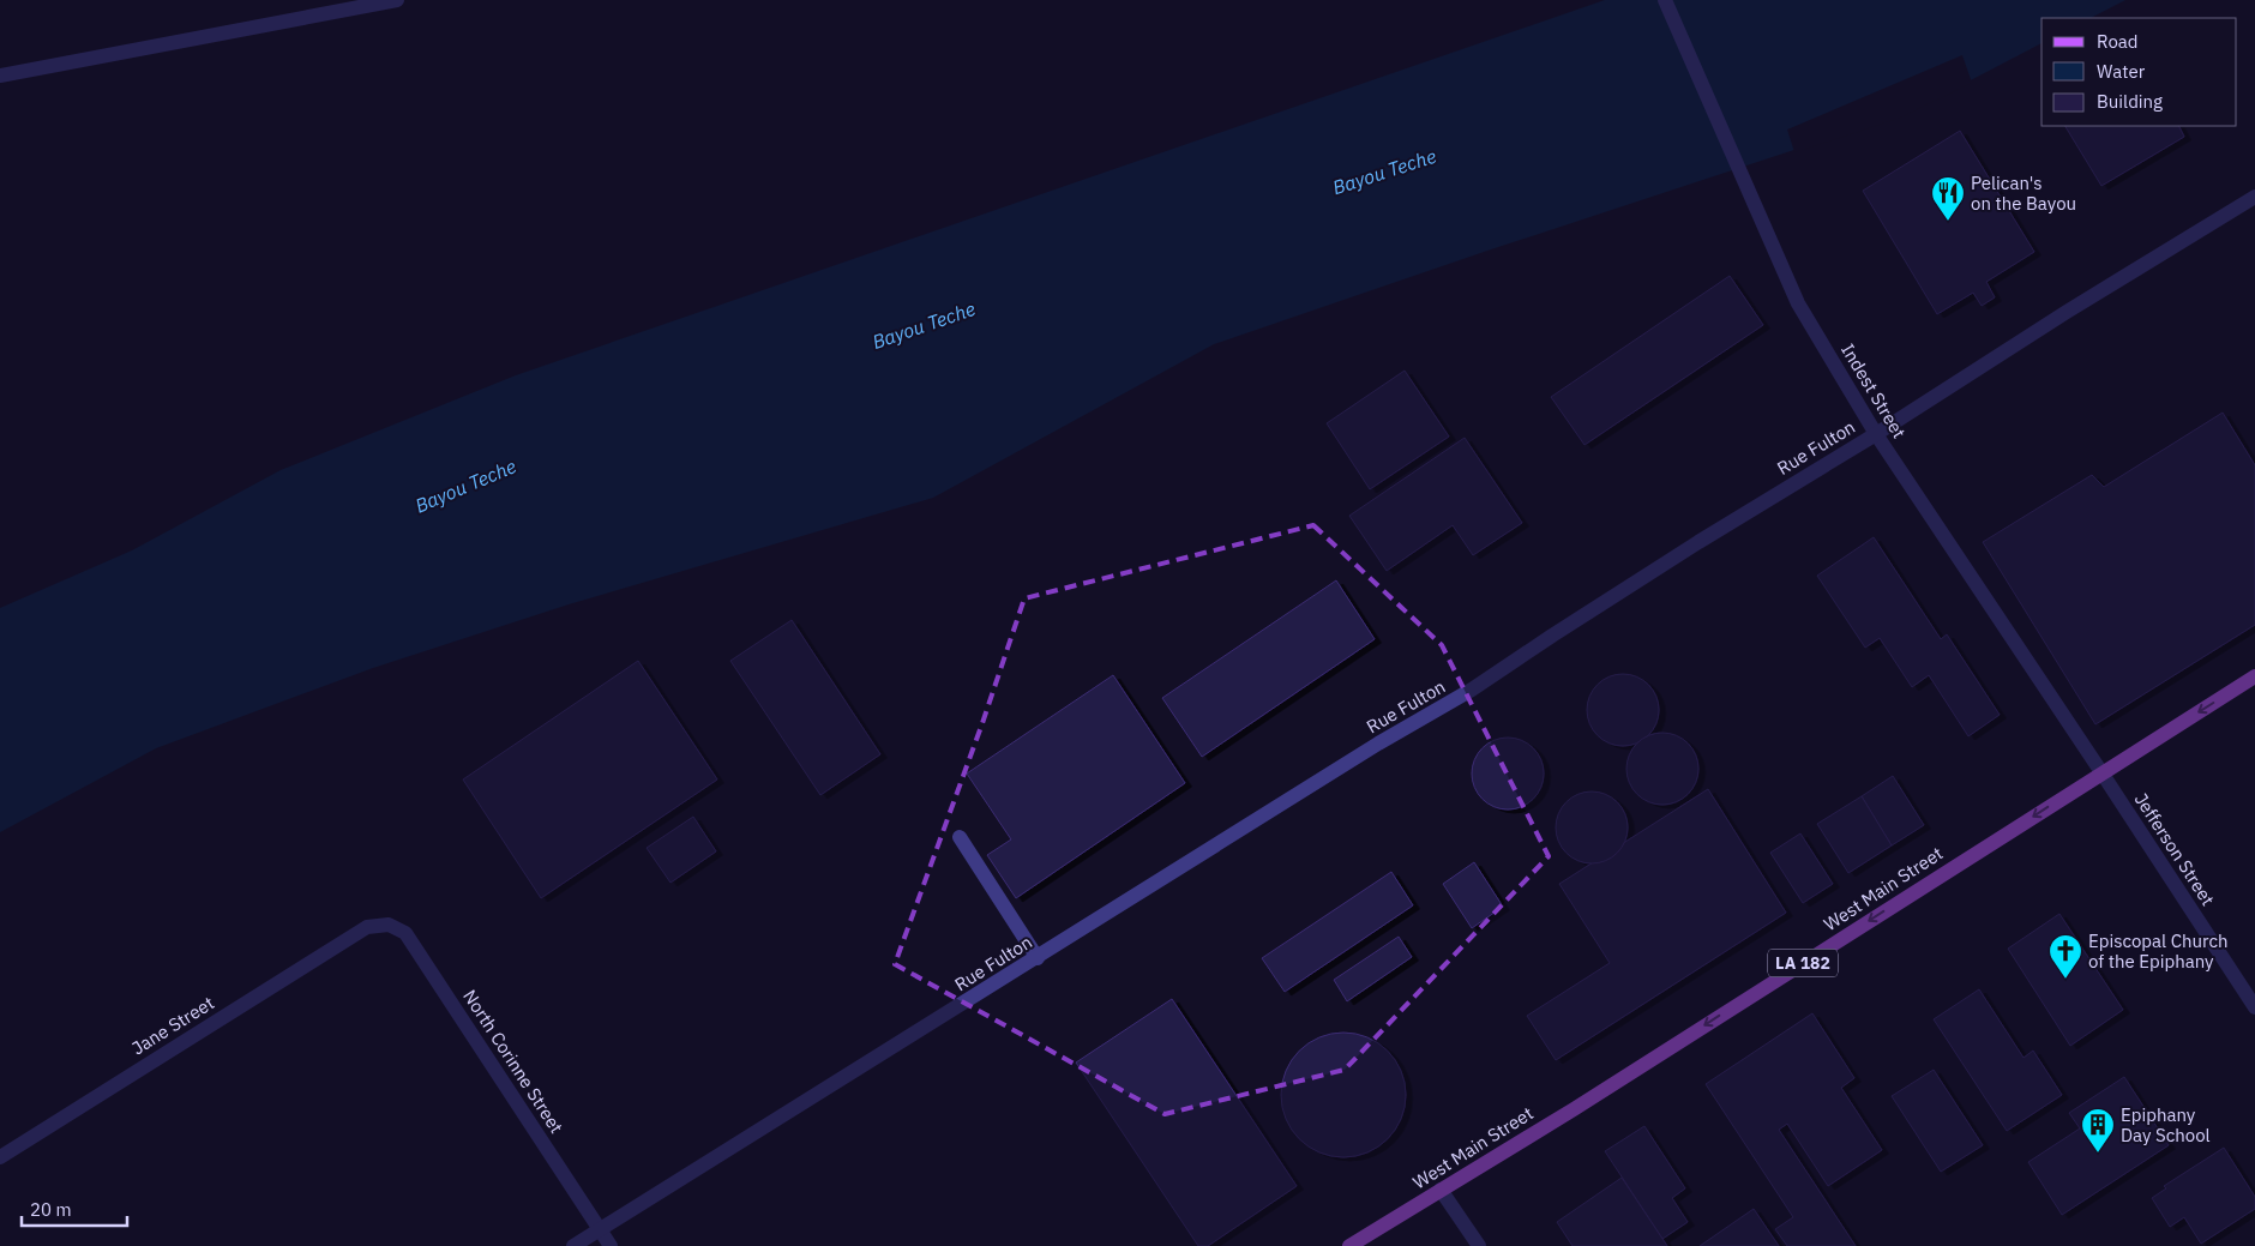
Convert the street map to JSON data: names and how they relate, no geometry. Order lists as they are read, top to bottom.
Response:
{
  "streets": {
    "main road": ["West Main Street", "LA 182"],
    "street": [
      "Indest Street",
      "Rue Fulton",
      "Jefferson Street",
      "Jane Street",
      "North Corinne Street"
    ]
  },
  "crossings": [
    ["Indest Street", "Rue Fulton"],
    ["Indest Street", "Jefferson Street"],
    ["Indest Street", "West Main Street"],
    ["Rue Fulton", "North Corinne Street"],
    ["Jefferson Street", "West Main Street"],
    ["Jane Street", "North Corinne Street"]
  ],
  "one_way": ["West Main Street"],
  "water": ["Bayou Teche"],
  "places": {
    "restaurant": ["Pelican's on the Bayou"],
    "church": ["Episcopal Church of the Epiphany"],
    "building": ["Epiphany Day School"]
  },
  "legend": ["Road", "Water", "Building"],
  "scale_bar": "20 m"
}
